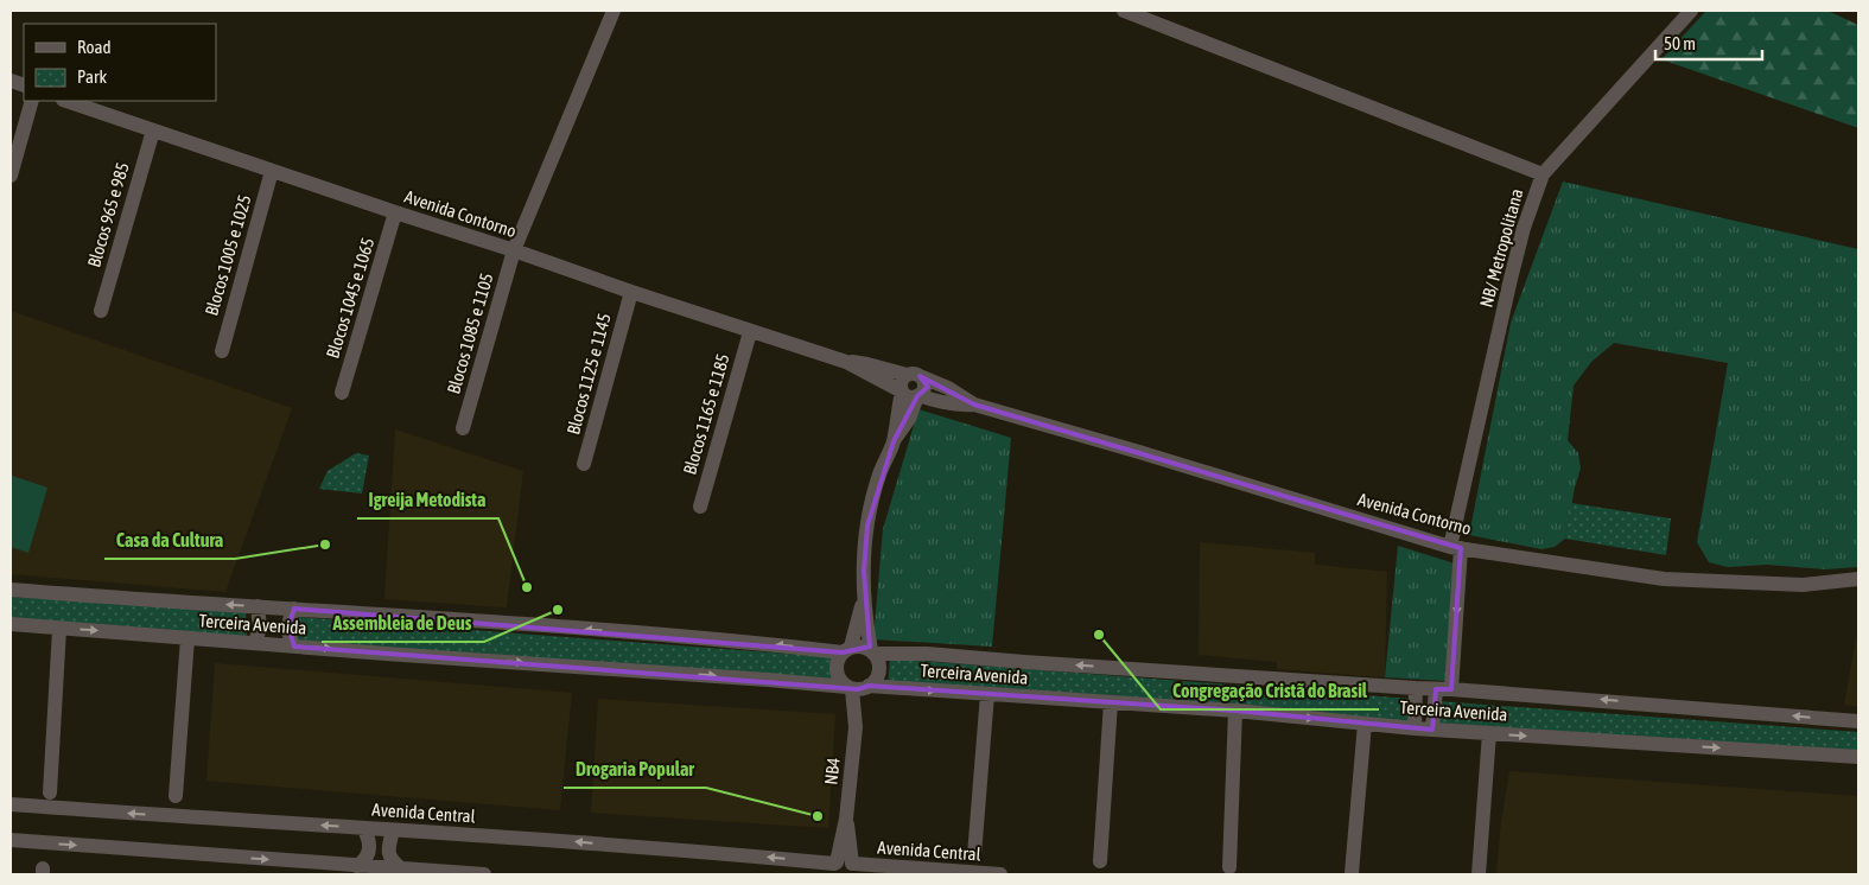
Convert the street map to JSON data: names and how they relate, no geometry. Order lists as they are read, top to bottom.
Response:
{
  "streets": {
    "street": [
      "Avenida Contorno",
      "Blocos 965 e 985",
      "NB/ Metropolitana",
      "Blocos 1005 e 1025",
      "Blocos 1045 e 1065",
      "Blocos 1085 e 1105",
      "Blocos 1125 e 1145",
      "Blocos 1165 e 1185",
      "Terceira Avenida",
      "NB4",
      "Avenida Central"
    ]
  },
  "crossings": [
    ["Avenida Contorno", "Blocos 965 e 985"],
    ["Avenida Contorno", "NB/ Metropolitana"],
    ["Avenida Contorno", "Blocos 1005 e 1025"],
    ["Avenida Contorno", "Blocos 1045 e 1065"],
    ["Avenida Contorno", "Blocos 1085 e 1105"],
    ["Avenida Contorno", "Blocos 1125 e 1145"],
    ["Avenida Contorno", "Blocos 1165 e 1185"],
    ["NB/ Metropolitana", "Terceira Avenida"],
    ["Terceira Avenida", "NB4"],
    ["NB4", "Avenida Central"]
  ],
  "places": [
    "Casa da Cultura",
    "Igreija Metodista",
    "Assembleia de Deus",
    "Congregação Cristã do Brasil",
    "Drogaria Popular"
  ],
  "legend": ["Road", "Park"],
  "scale_bar": "50 m"
}
